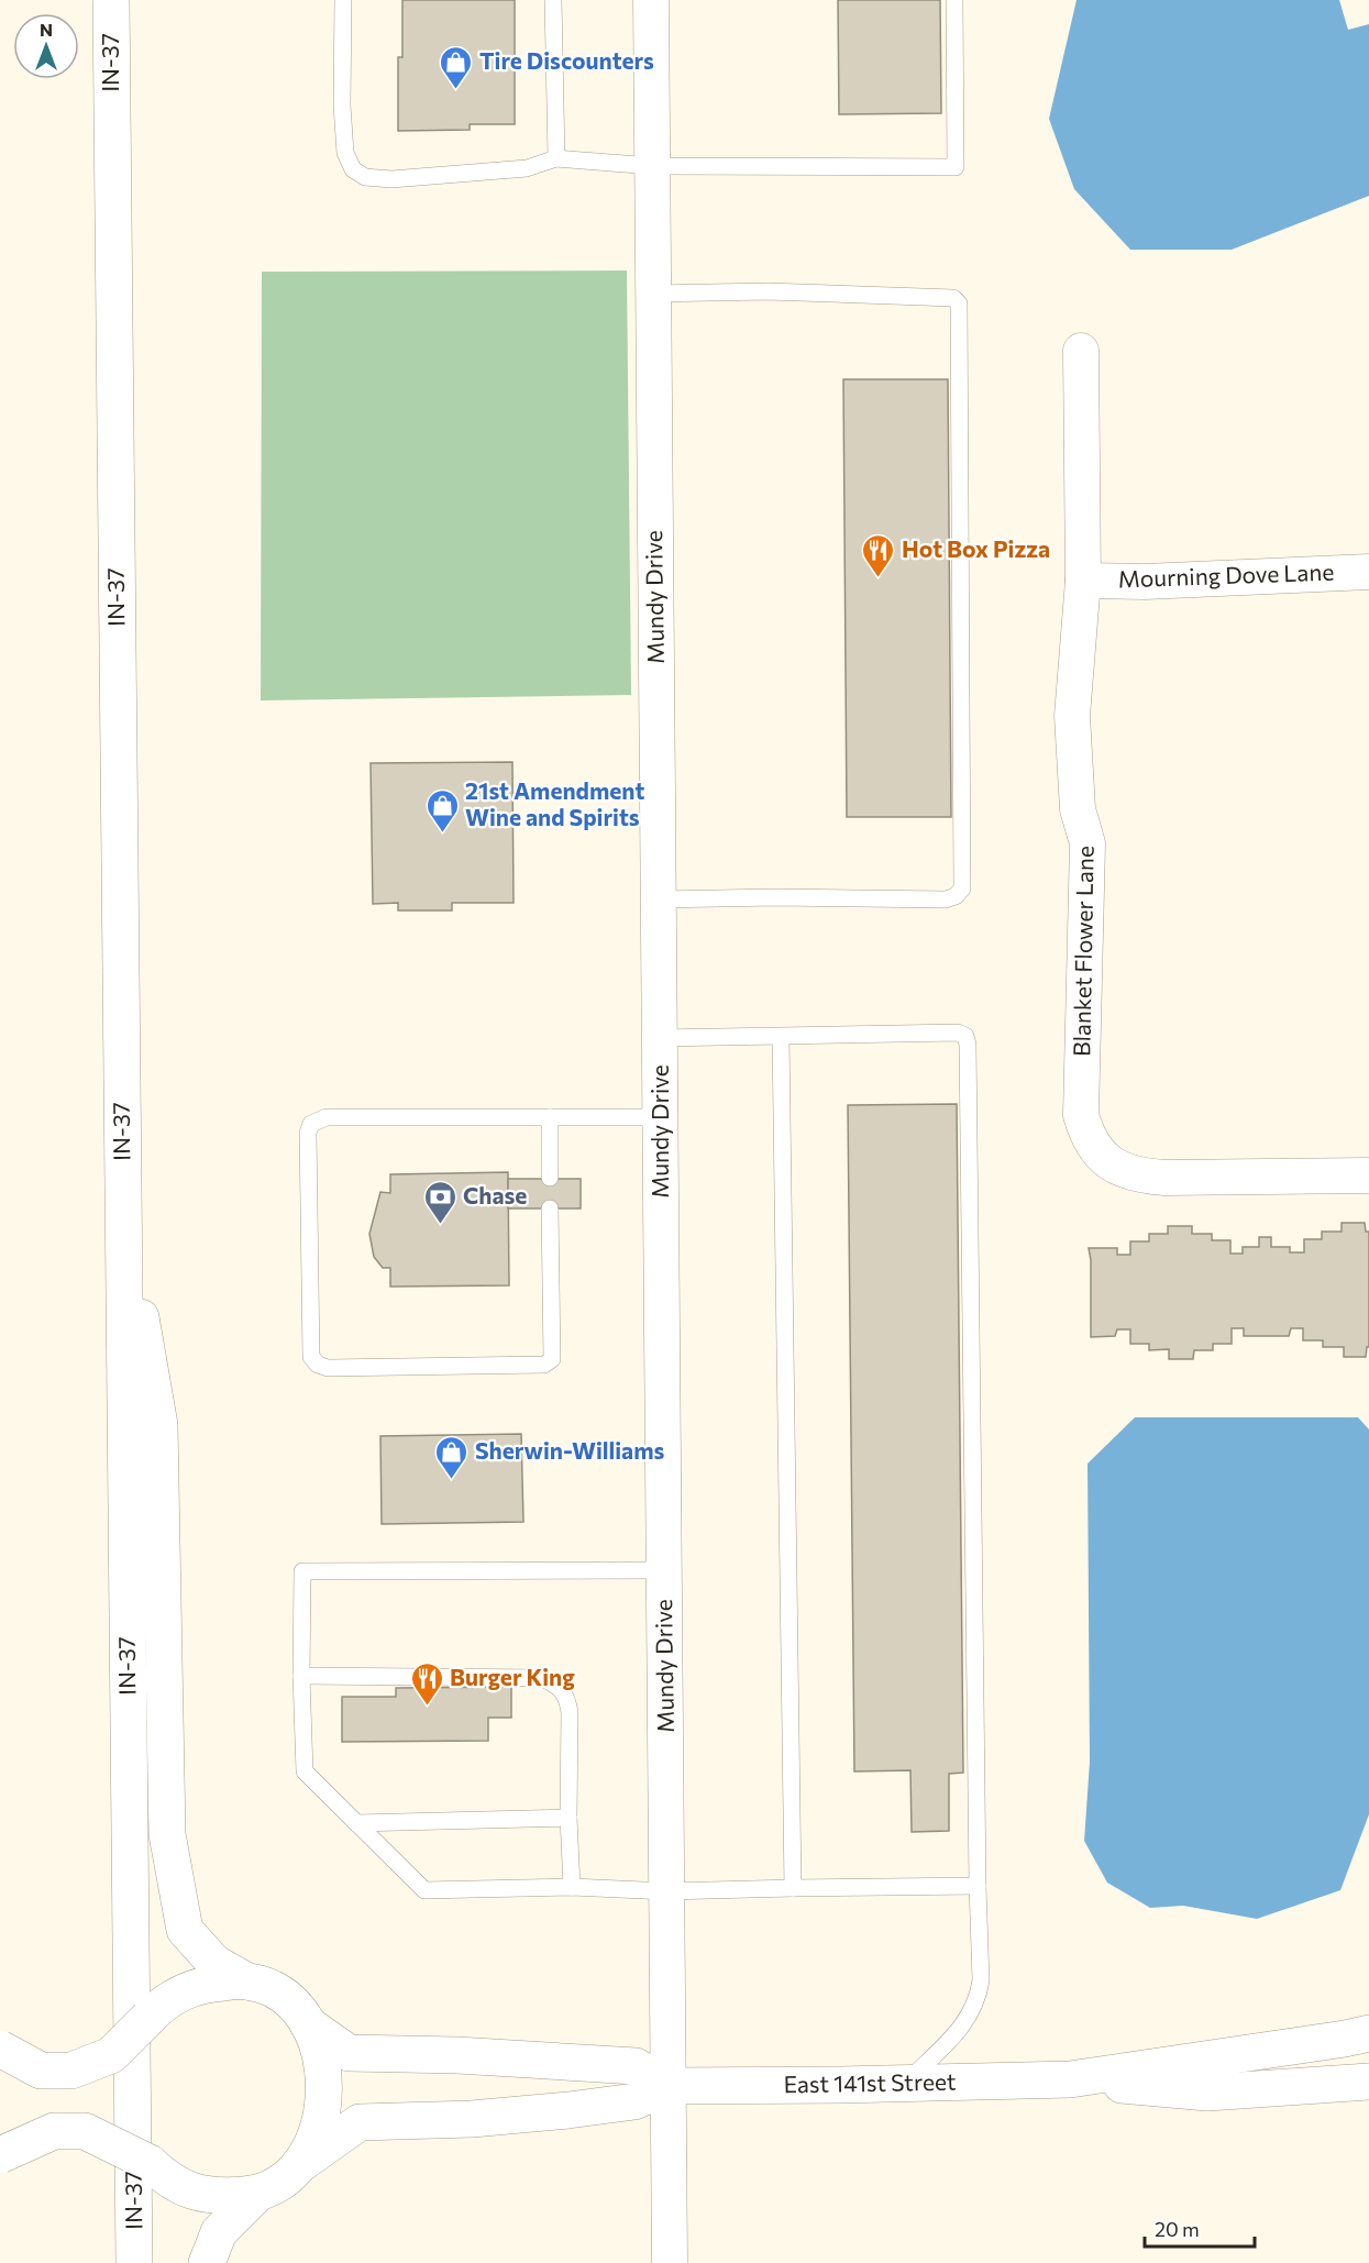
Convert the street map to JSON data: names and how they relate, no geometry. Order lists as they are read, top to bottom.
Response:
{
  "streets": {
    "main road": ["IN-37", "East 141st Street"],
    "street": ["Mourning Dove Lane", "Mundy Drive", "Blanket Flower Lane"]
  },
  "crossings": [
    ["Mourning Dove Lane", "Blanket Flower Lane"],
    ["Mundy Drive", "East 141st Street"]
  ],
  "places": {
    "shop": ["Tire Discounters", "21st Amendment Wine and Spirits", "Sherwin-Williams"],
    "restaurant": ["Hot Box Pizza", "Burger King"],
    "bank": ["Chase"]
  },
  "scale_bar": "20 m",
  "north": "top"
}
